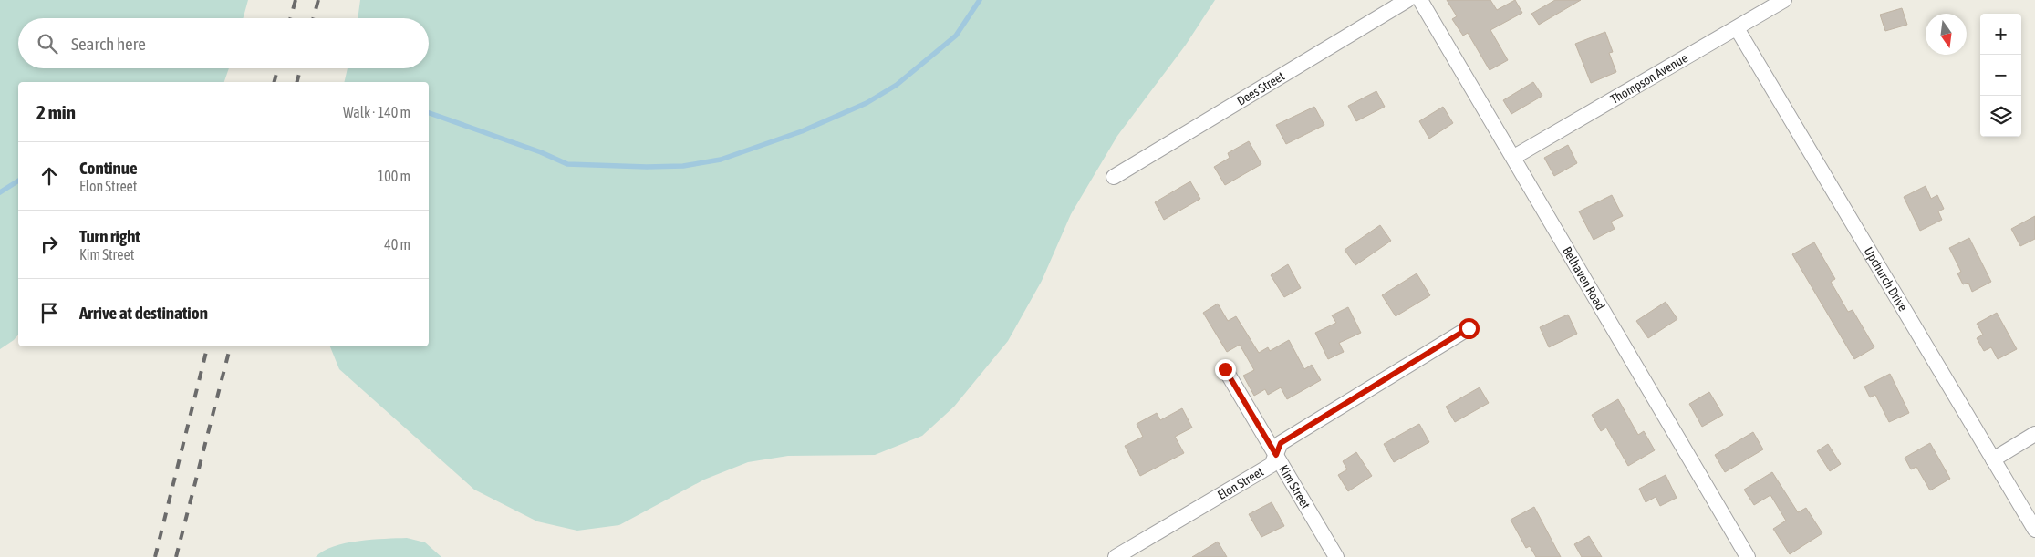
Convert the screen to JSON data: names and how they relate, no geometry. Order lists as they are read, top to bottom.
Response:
{
  "streets": {
    "street": [
      "Thompson Avenue",
      "Dees Street",
      "Belhaven Road",
      "Upchurch Drive",
      "Elon Street",
      "Kim Street"
    ]
  },
  "crossings": [
    ["Thompson Avenue", "Belhaven Road"],
    ["Thompson Avenue", "Upchurch Drive"],
    ["Elon Street", "Kim Street"]
  ],
  "north": "bottom",
  "page": {
    "map_buttons": ["+", "−"],
    "search": "Search here",
    "heading": ["2 min", "Walk · 140 m"],
    "list": [
      ["Continue", "Elon Street", "100 m"],
      ["Turn right", "Kim Street", "40 m"],
      "Arrive at destination"
    ]
  }
}
